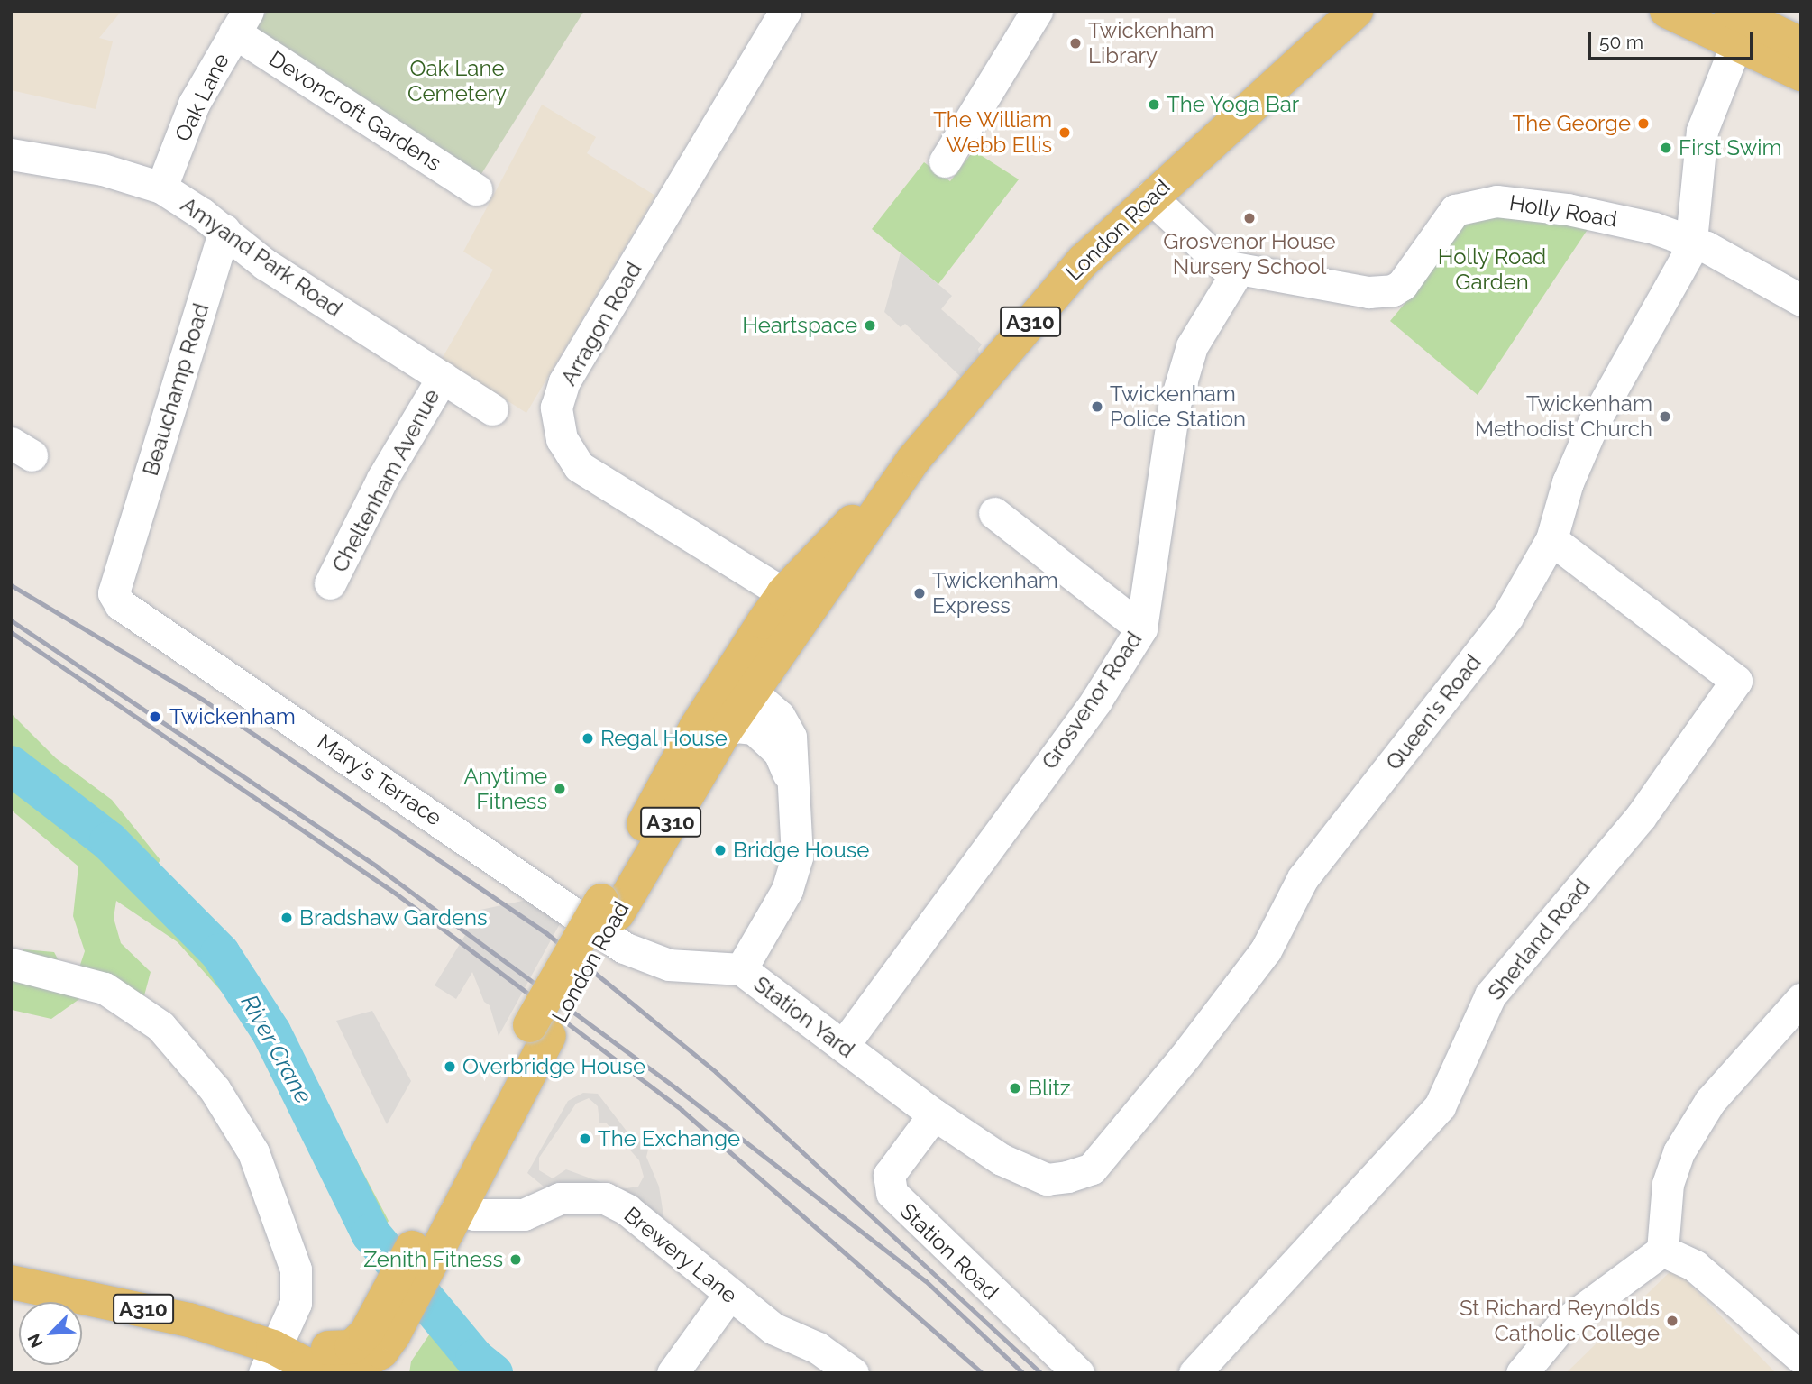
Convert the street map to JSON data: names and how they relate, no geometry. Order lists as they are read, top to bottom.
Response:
{
  "streets": {
    "main road": ["London Road", "A310"],
    "street": [
      "Oak Lane",
      "Devoncroft Gardens",
      "Holly Road",
      "Amyand Park Road",
      "Arragon Road",
      "Beauchamp Road",
      "Cheltenham Avenue",
      "Grosvenor Road",
      "Queen's Road",
      "Mary's Terrace",
      "Sherland Road",
      "Station Yard",
      "Station Road",
      "Brewery Lane"
    ]
  },
  "crossings": [
    ["Oak Lane", "Devoncroft Gardens"],
    ["Oak Lane", "Amyand Park Road"],
    ["Holly Road", "London Road"],
    ["Holly Road", "Grosvenor Road"],
    ["Holly Road", "Queen's Road"],
    ["London Road", "Arragon Road"],
    ["London Road", "Brewery Lane"],
    ["Amyand Park Road", "Beauchamp Road"],
    ["Amyand Park Road", "Cheltenham Avenue"],
    ["Beauchamp Road", "Mary's Terrace"],
    ["Grosvenor Road", "Station Yard"],
    ["Queen's Road", "Sherland Road"],
    ["Queen's Road", "Station Yard"],
    ["Queen's Road", "Station Road"],
    ["Mary's Terrace", "Station Yard"],
    ["Station Yard", "Station Road"]
  ],
  "water": ["River Crane"],
  "parks": ["Oak Lane Cemetery", "Holly Road Garden"],
  "places": [
    "Twickenham Library",
    "The Yoga Bar",
    "The George",
    "The William Webb Ellis",
    "First Swim",
    "Grosvenor House Nursery School",
    "Heartspace",
    "Twickenham Police Station",
    "Twickenham Methodist Church",
    "Twickenham Express",
    "Twickenham",
    "Regal House",
    "Anytime Fitness",
    "Bridge House",
    "Bradshaw Gardens",
    "Overbridge House",
    "Blitz",
    "The Exchange",
    "Zenith Fitness",
    "St Richard Reynolds Catholic College"
  ],
  "scale_bar": "50 m",
  "north": "bottom left"
}
